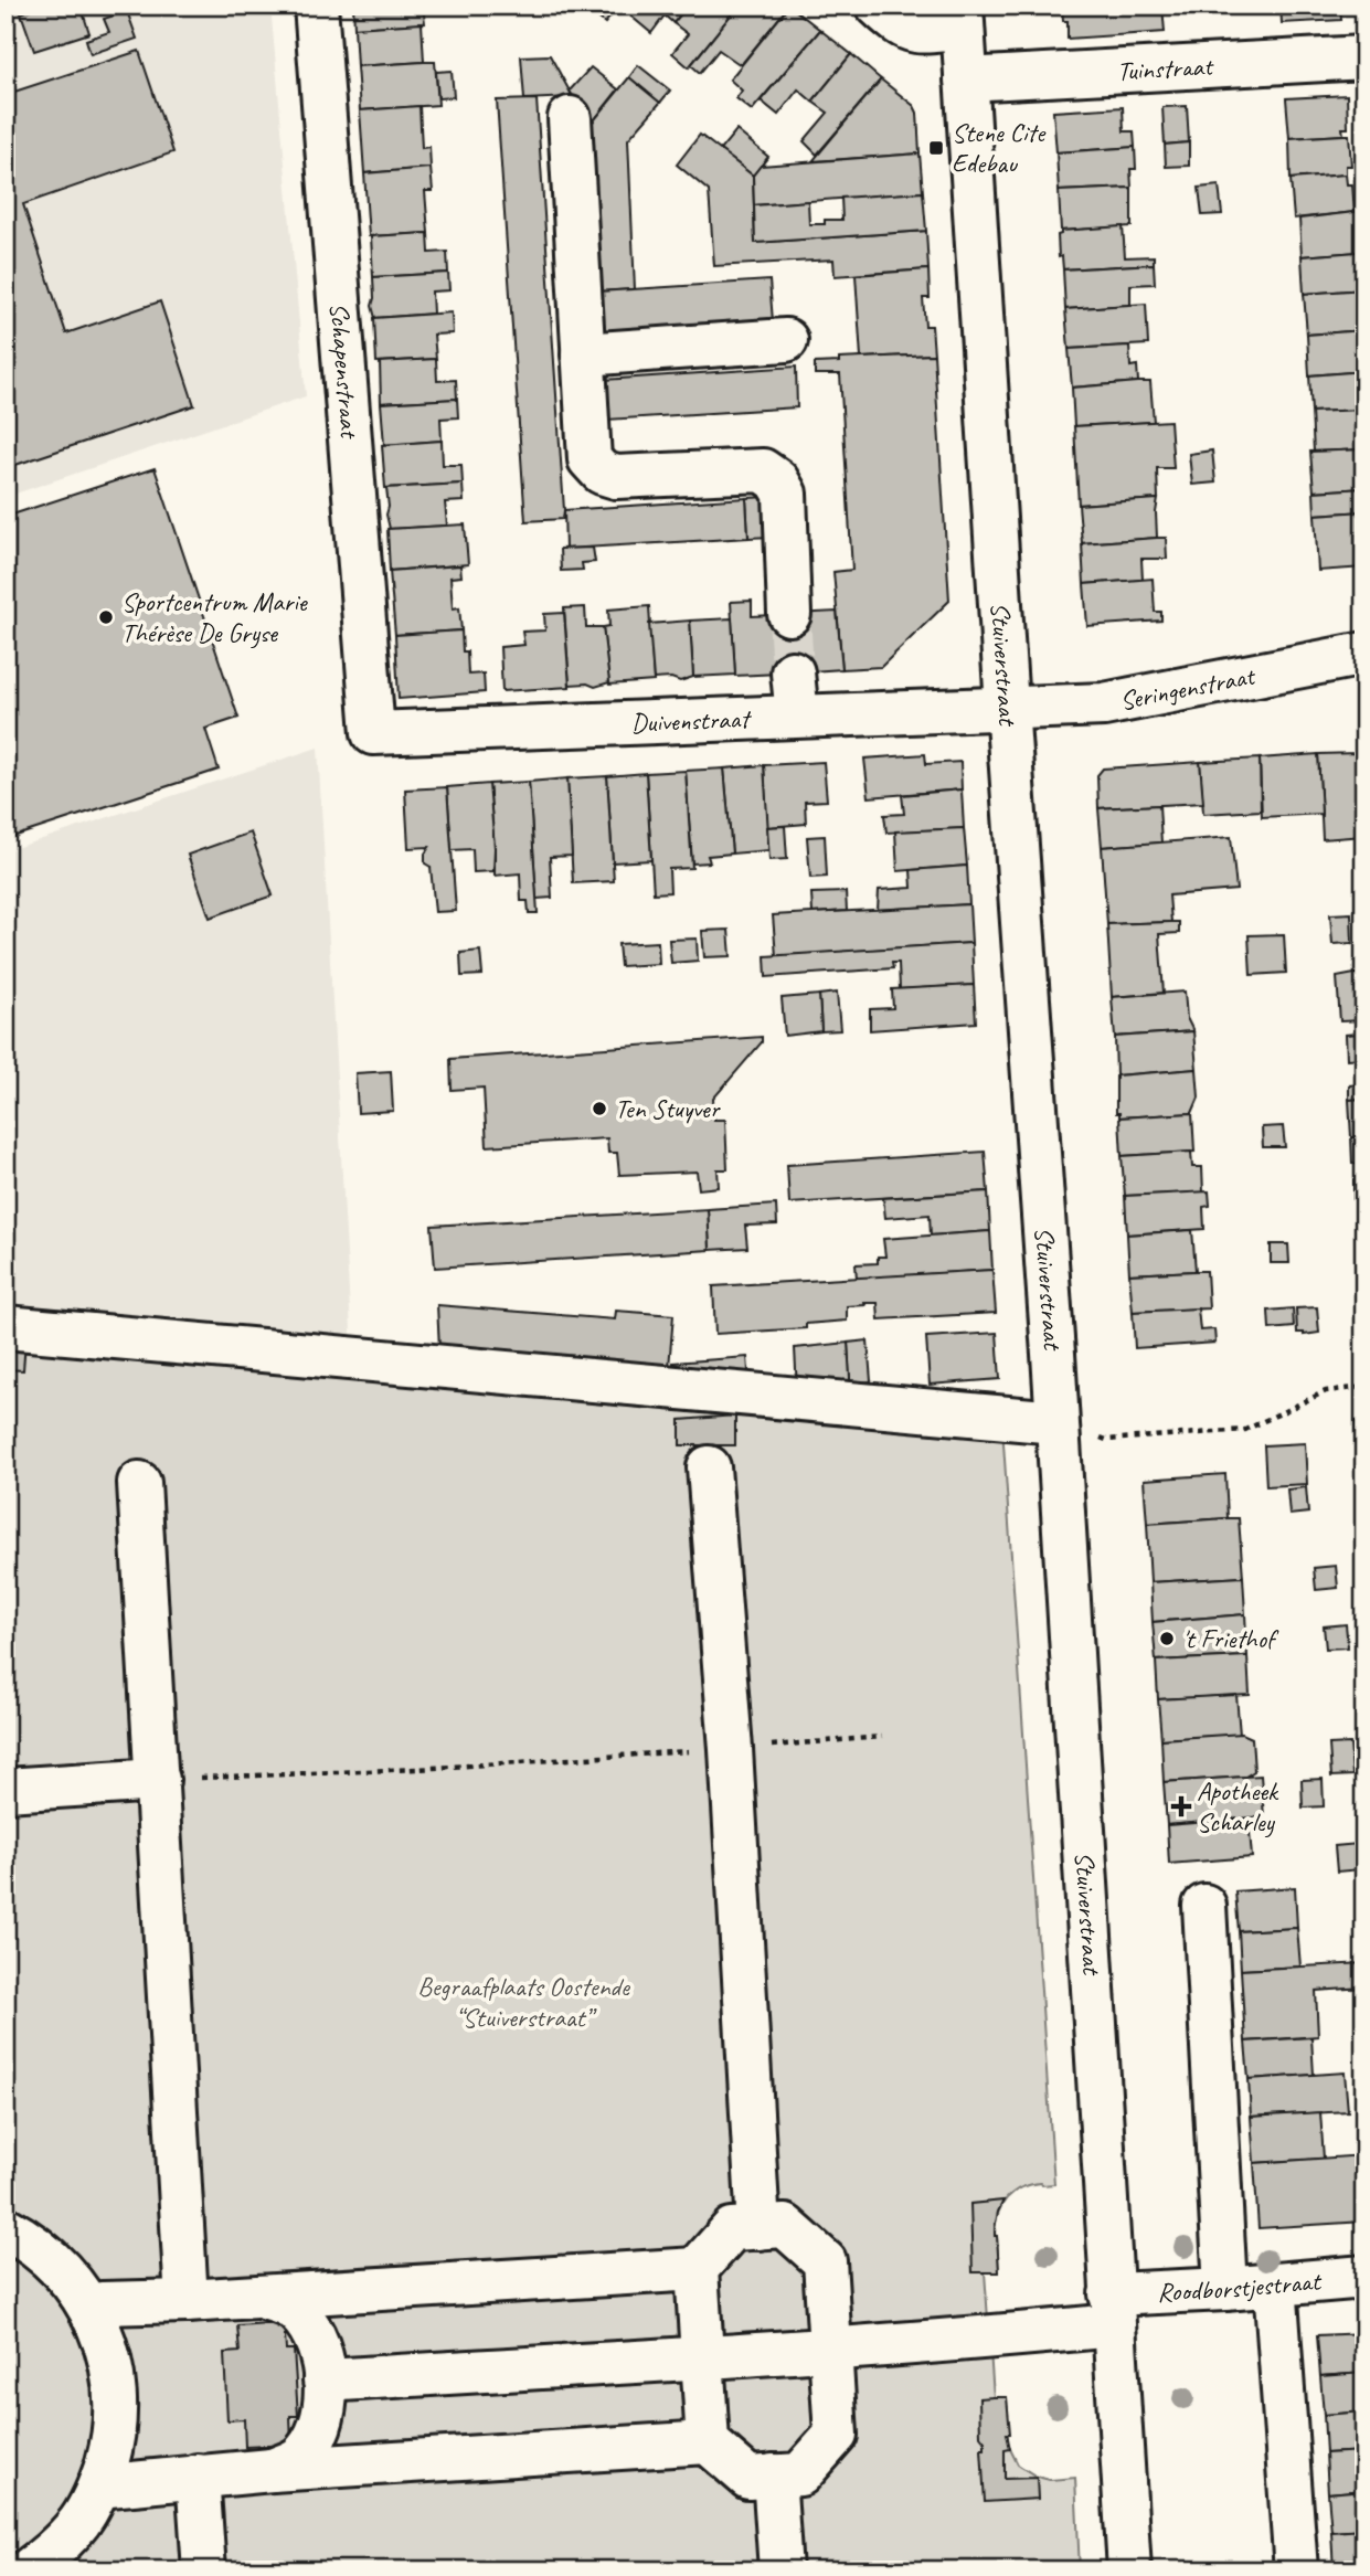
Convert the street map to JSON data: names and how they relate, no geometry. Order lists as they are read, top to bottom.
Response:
{
  "streets": {
    "street": [
      "Tuinstraat",
      "Schapenstraat",
      "Stuiverstraat",
      "Seringenstraat",
      "Duivenstraat",
      "Roodborstjestraat"
    ]
  },
  "crossings": [
    ["Tuinstraat", "Stuiverstraat"],
    ["Schapenstraat", "Duivenstraat"],
    ["Stuiverstraat", "Seringenstraat"],
    ["Stuiverstraat", "Duivenstraat"],
    ["Stuiverstraat", "Roodborstjestraat"],
    ["Seringenstraat", "Duivenstraat"]
  ],
  "parks": ["Begraafplaats Oostende “Stuiverstraat”"],
  "places": {
    "transit": ["Stene Cite Edebau"],
    "other": ["Sportcentrum Marie Thérèse De Gryse", "Ten Stuyver", "'t Friethof"],
    "health": ["Apotheek Scharley"]
  }
}
